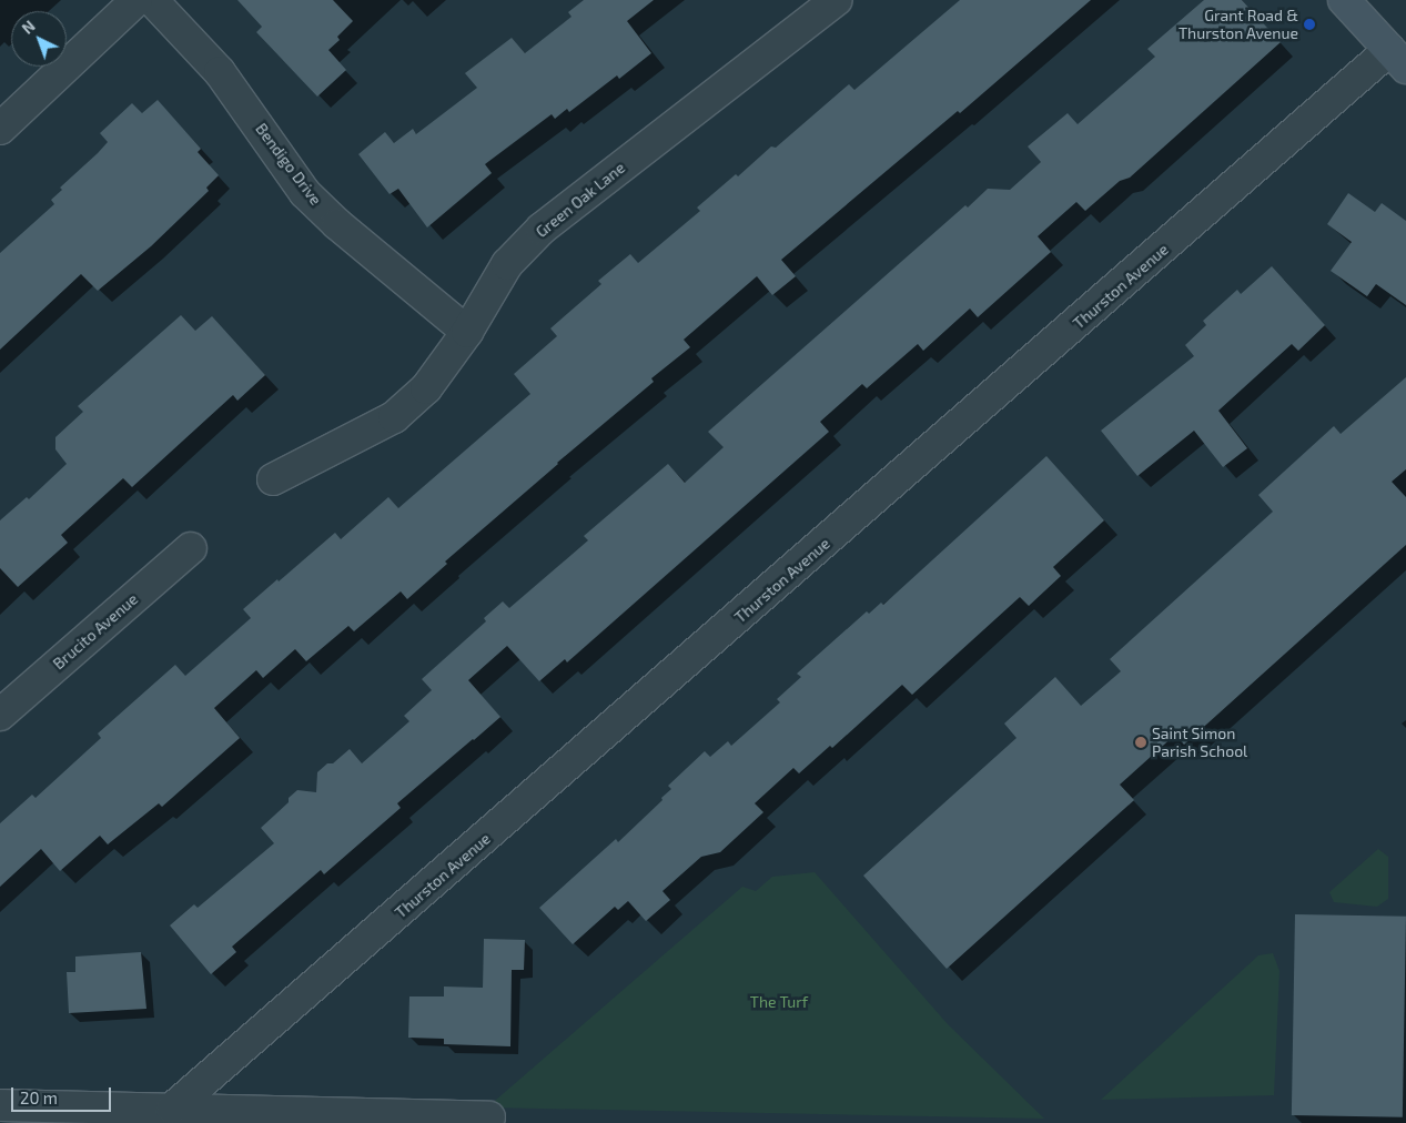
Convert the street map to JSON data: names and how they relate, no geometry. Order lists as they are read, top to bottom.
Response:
{
  "streets": {
    "street": [
      "Bendigo Drive",
      "Green Oak Lane",
      "Thurston Avenue",
      "Brucito Avenue"
    ]
  },
  "crossings": [
    ["Bendigo Drive", "Green Oak Lane"]
  ],
  "parks": ["The Turf"],
  "places": ["Grant Road & Thurston Avenue", "Saint Simon Parish School"],
  "scale_bar": "20 m",
  "north": "top left"
}
